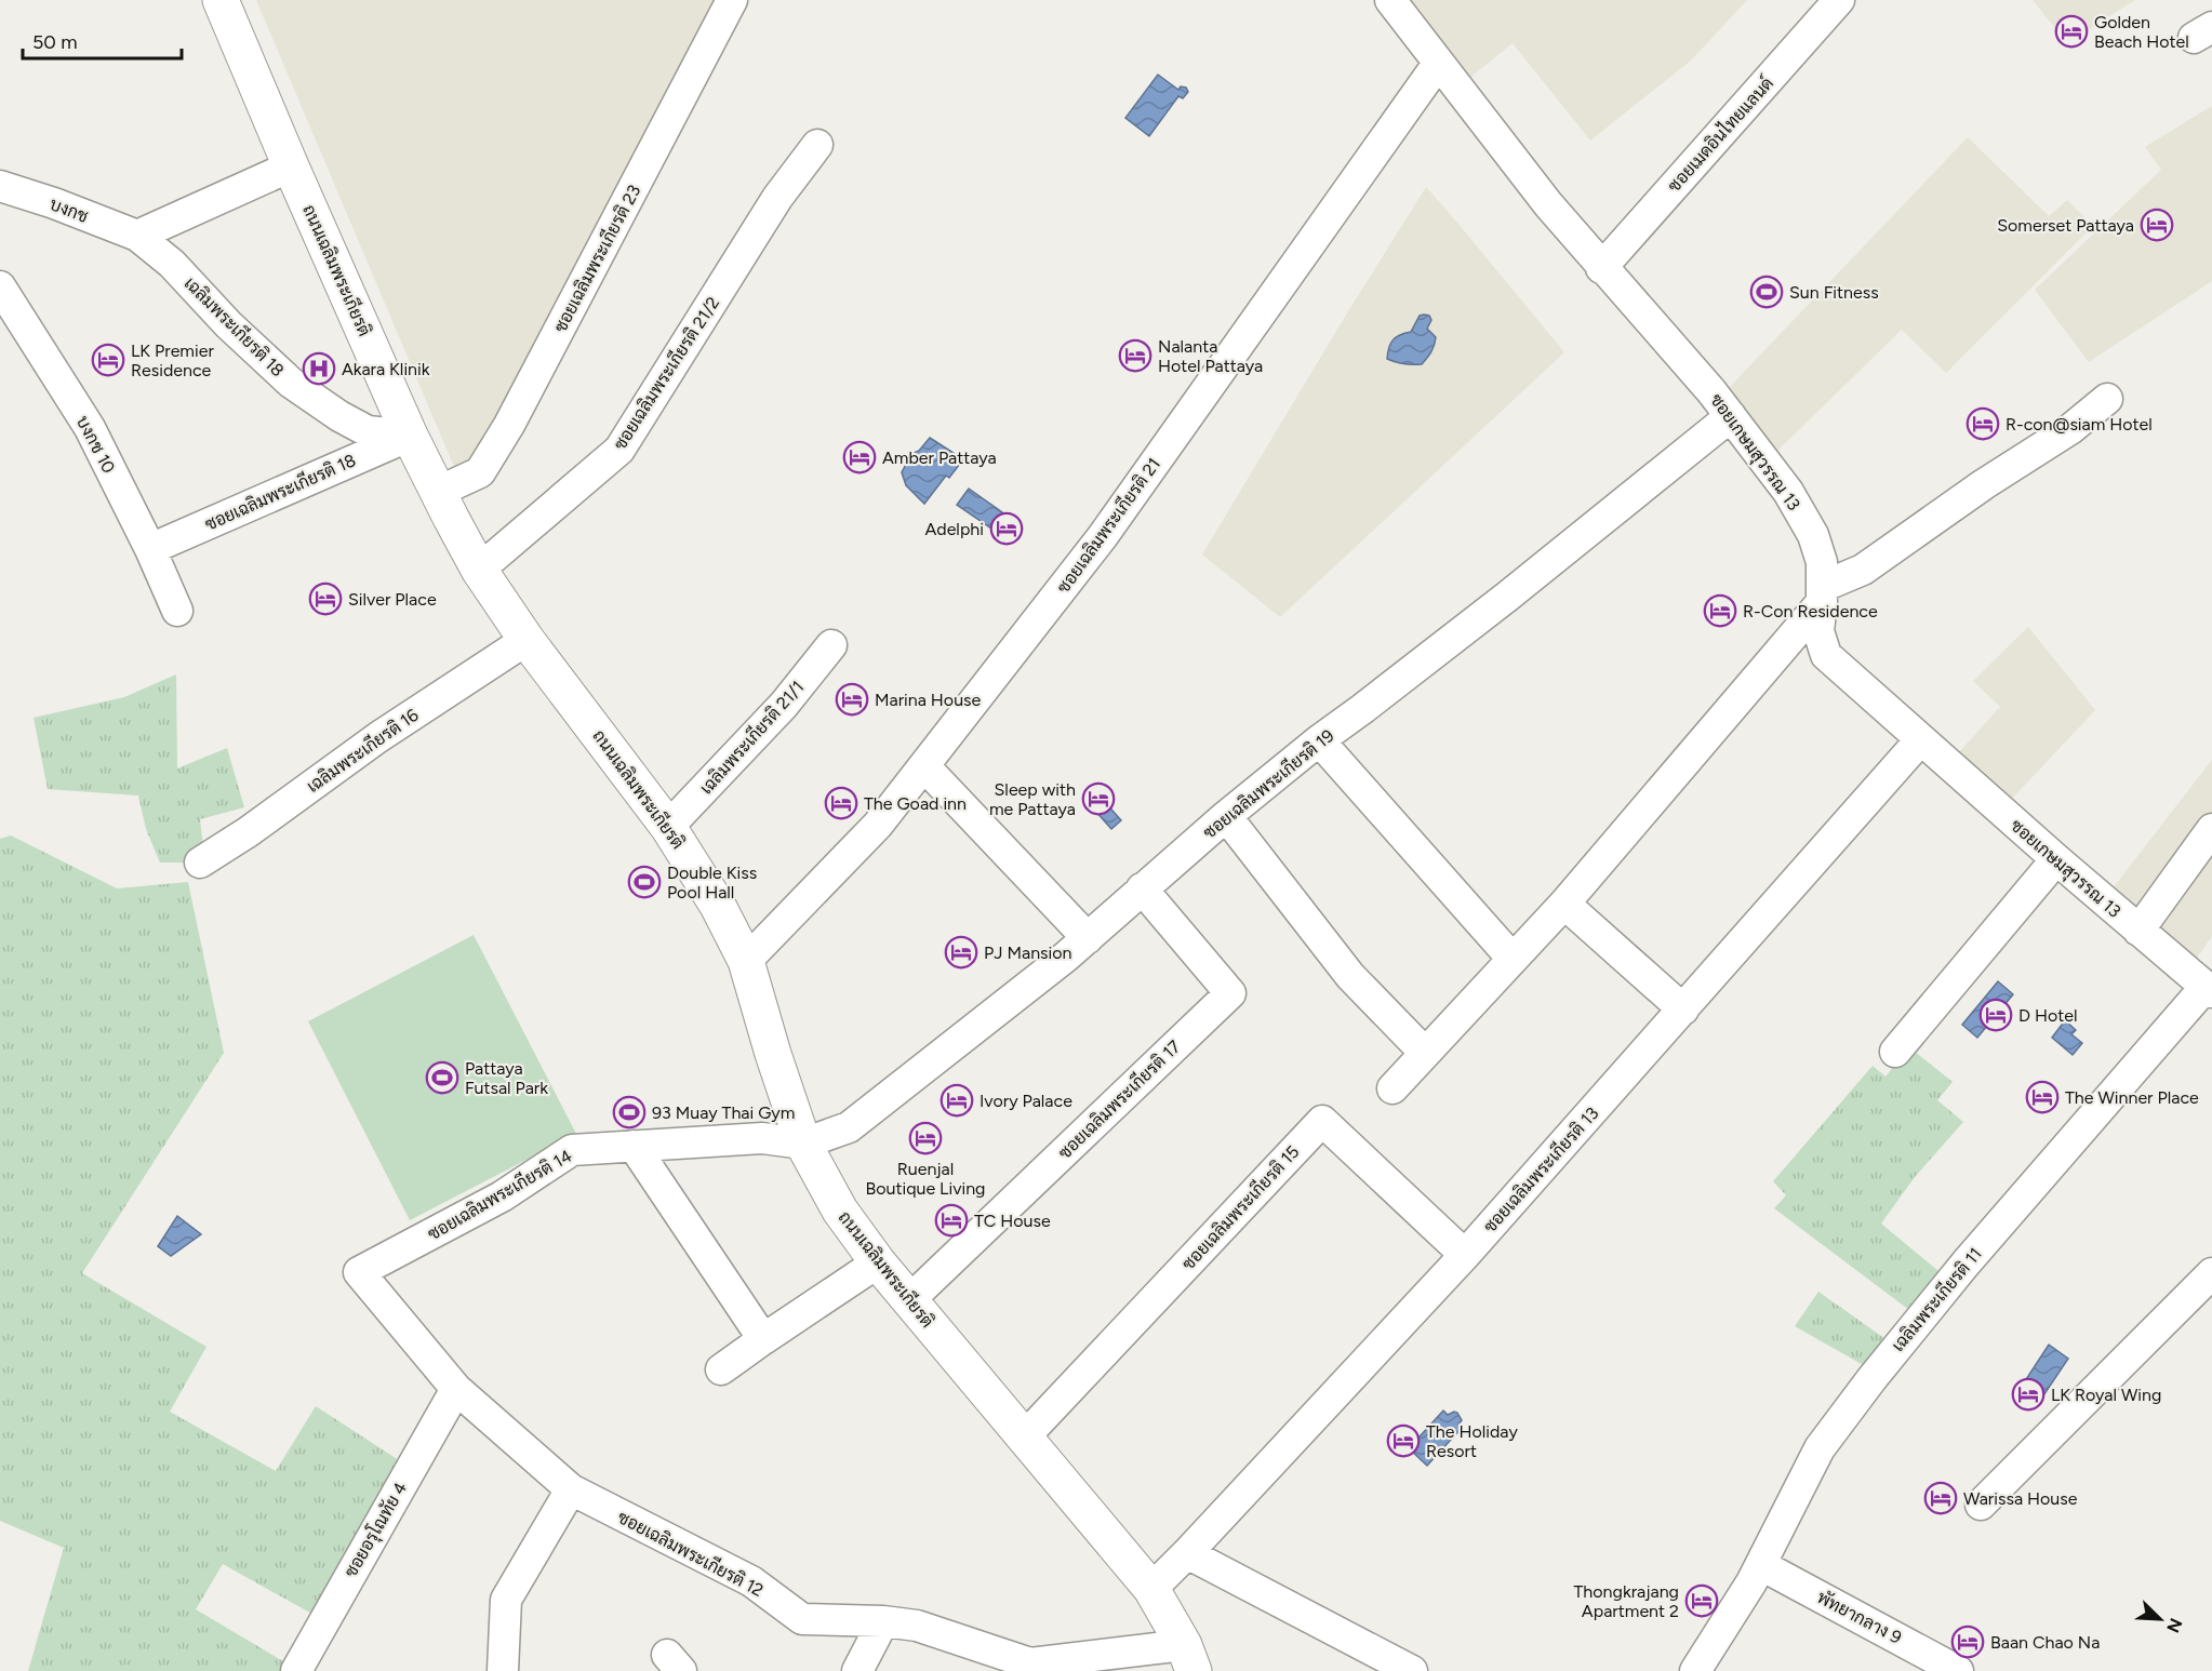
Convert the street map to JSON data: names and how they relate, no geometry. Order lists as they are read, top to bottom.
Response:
{
  "streets": {
    "main road": ["ถนนเฉลิมพระเกียรติ"],
    "street": [
      "ซอยเมดอินไทยแลนด์",
      "บงกช",
      "ซอยเฉลิมพระเกียรติ 23",
      "เฉลิมพระเกียรติ 18",
      "ซอยเฉลิมพระเกียรติ 21/2",
      "บงกช 10",
      "ซอยเกษมสุวรรณ 13",
      "ซอยเฉลิมพระเกียรติ 18",
      "ซอยเฉลิมพระเกียรติ 21",
      "เฉลิมพระเกียรติ 21/1",
      "เฉลิมพระเกียรติ 16",
      "ซอยเฉลิมพระเกียรติ 19",
      "ซอยเฉลิมพระเกียรติ 17",
      "ซอยเฉลิมพระเกียรติ 13",
      "ซอยเฉลิมพระเกียรติ 14",
      "ซอยเฉลิมพระเกียรติ 15",
      "เฉลิมพระเกียรติ 11",
      "ซอยอรุโณทัย 4",
      "ซอยเฉลิมพระเกียรติ 12",
      "พัทยากลาง 9"
    ]
  },
  "crossings": [
    ["ซอยเมดอินไทยแลนด์", "ซอยเกษมสุวรรณ 13"],
    ["บงกช", "เฉลิมพระเกียรติ 18"],
    ["ซอยเฉลิมพระเกียรติ 23", "ถนนเฉลิมพระเกียรติ"],
    ["ถนนเฉลิมพระเกียรติ", "เฉลิมพระเกียรติ 18"],
    ["ถนนเฉลิมพระเกียรติ", "ซอยเฉลิมพระเกียรติ 21/2"],
    ["ถนนเฉลิมพระเกียรติ", "ซอยเฉลิมพระเกียรติ 18"],
    ["ถนนเฉลิมพระเกียรติ", "ซอยเฉลิมพระเกียรติ 21"],
    ["ถนนเฉลิมพระเกียรติ", "เฉลิมพระเกียรติ 21/1"],
    ["ถนนเฉลิมพระเกียรติ", "เฉลิมพระเกียรติ 16"],
    ["ถนนเฉลิมพระเกียรติ", "ซอยเฉลิมพระเกียรติ 19"],
    ["ถนนเฉลิมพระเกียรติ", "ซอยเฉลิมพระเกียรติ 17"],
    ["ถนนเฉลิมพระเกียรติ", "ซอยเฉลิมพระเกียรติ 13"],
    ["ถนนเฉลิมพระเกียรติ", "ซอยเฉลิมพระเกียรติ 14"],
    ["ถนนเฉลิมพระเกียรติ", "ซอยเฉลิมพระเกียรติ 15"],
    ["ถนนเฉลิมพระเกียรติ", "ซอยเฉลิมพระเกียรติ 12"],
    ["เฉลิมพระเกียรติ 18", "ซอยเฉลิมพระเกียรติ 18"],
    ["บงกช 10", "ซอยเฉลิมพระเกียรติ 18"],
    ["ซอยเกษมสุวรรณ 13", "ซอยเฉลิมพระเกียรติ 21"],
    ["ซอยเกษมสุวรรณ 13", "ซอยเฉลิมพระเกียรติ 19"],
    ["ซอยเกษมสุวรรณ 13", "ซอยเฉลิมพระเกียรติ 13"],
    ["ซอยเกษมสุวรรณ 13", "เฉลิมพระเกียรติ 11"],
    ["ซอยเฉลิมพระเกียรติ 19", "ซอยเฉลิมพระเกียรติ 17"],
    ["ซอยเฉลิมพระเกียรติ 19", "ซอยเฉลิมพระเกียรติ 14"],
    ["ซอยเฉลิมพระเกียรติ 13", "ซอยเฉลิมพระเกียรติ 15"],
    ["ซอยเฉลิมพระเกียรติ 14", "ซอยเฉลิมพระเกียรติ 12"],
    ["เฉลิมพระเกียรติ 11", "พัทยากลาง 9"],
    ["ซอยอรุโณทัย 4", "ซอยเฉลิมพระเกียรติ 12"]
  ],
  "places": {
    "hotel": [
      "Golden Beach Hotel",
      "Somerset Pattaya",
      "Nalanta Hotel Pattaya",
      "LK Premier Residence",
      "R-con@siam Hotel",
      "Amber Pattaya",
      "Adelphi",
      "Silver Place",
      "R-Con Residence",
      "Marina House",
      "Sleep with me Pattaya",
      "The Goad inn",
      "PJ Mansion",
      "D Hotel",
      "The Winner Place",
      "Ivory Palace",
      "Ruenjal Boutique Living",
      "TC House",
      "LK Royal Wing",
      "The Holiday Resort",
      "Warissa House",
      "Thongkrajang Apartment 2",
      "Baan Chao Na"
    ],
    "sports": [
      "Sun Fitness",
      "Double Kiss Pool Hall",
      "Pattaya Futsal Park",
      "93 Muay Thai Gym"
    ],
    "hospital": ["Akara Klinik"]
  },
  "scale_bar": "50 m",
  "north": "bottom right"
}
